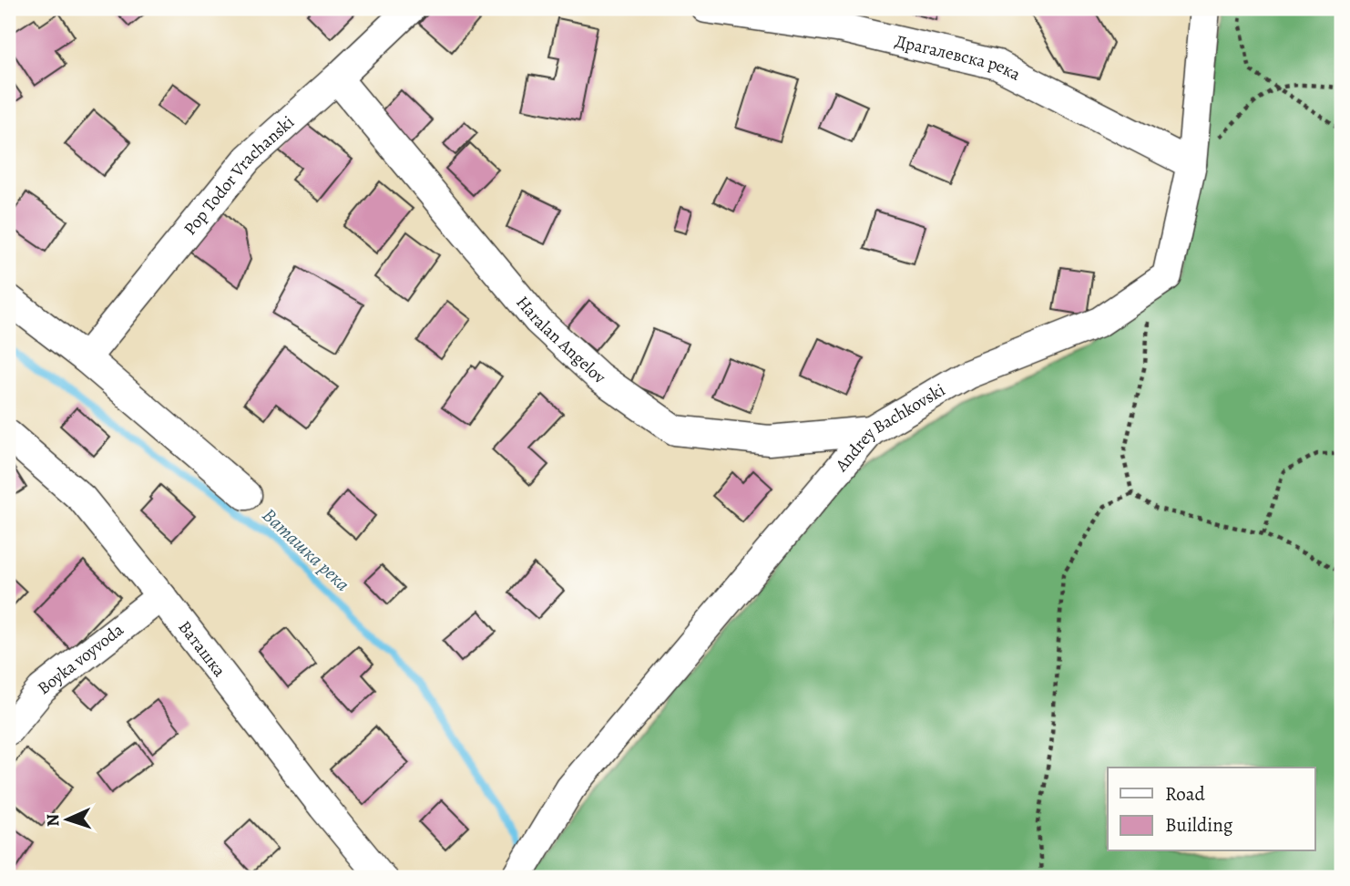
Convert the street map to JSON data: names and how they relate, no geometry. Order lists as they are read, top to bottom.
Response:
{
  "streets": {
    "street": [
      "Драгалевска река",
      "Pop Todor Vrachanski",
      "Haralan Angelov",
      "Andrey Bachkovski",
      "Ваташка",
      "Boyka voyvoda"
    ]
  },
  "crossings": [
    ["Драгалевска река", "Andrey Bachkovski"],
    ["Pop Todor Vrachanski", "Haralan Angelov"],
    ["Haralan Angelov", "Andrey Bachkovski"],
    ["Ваташка", "Boyka voyvoda"]
  ],
  "water": ["Ваташка река"],
  "legend": ["Road", "Building"],
  "north": "left"
}
